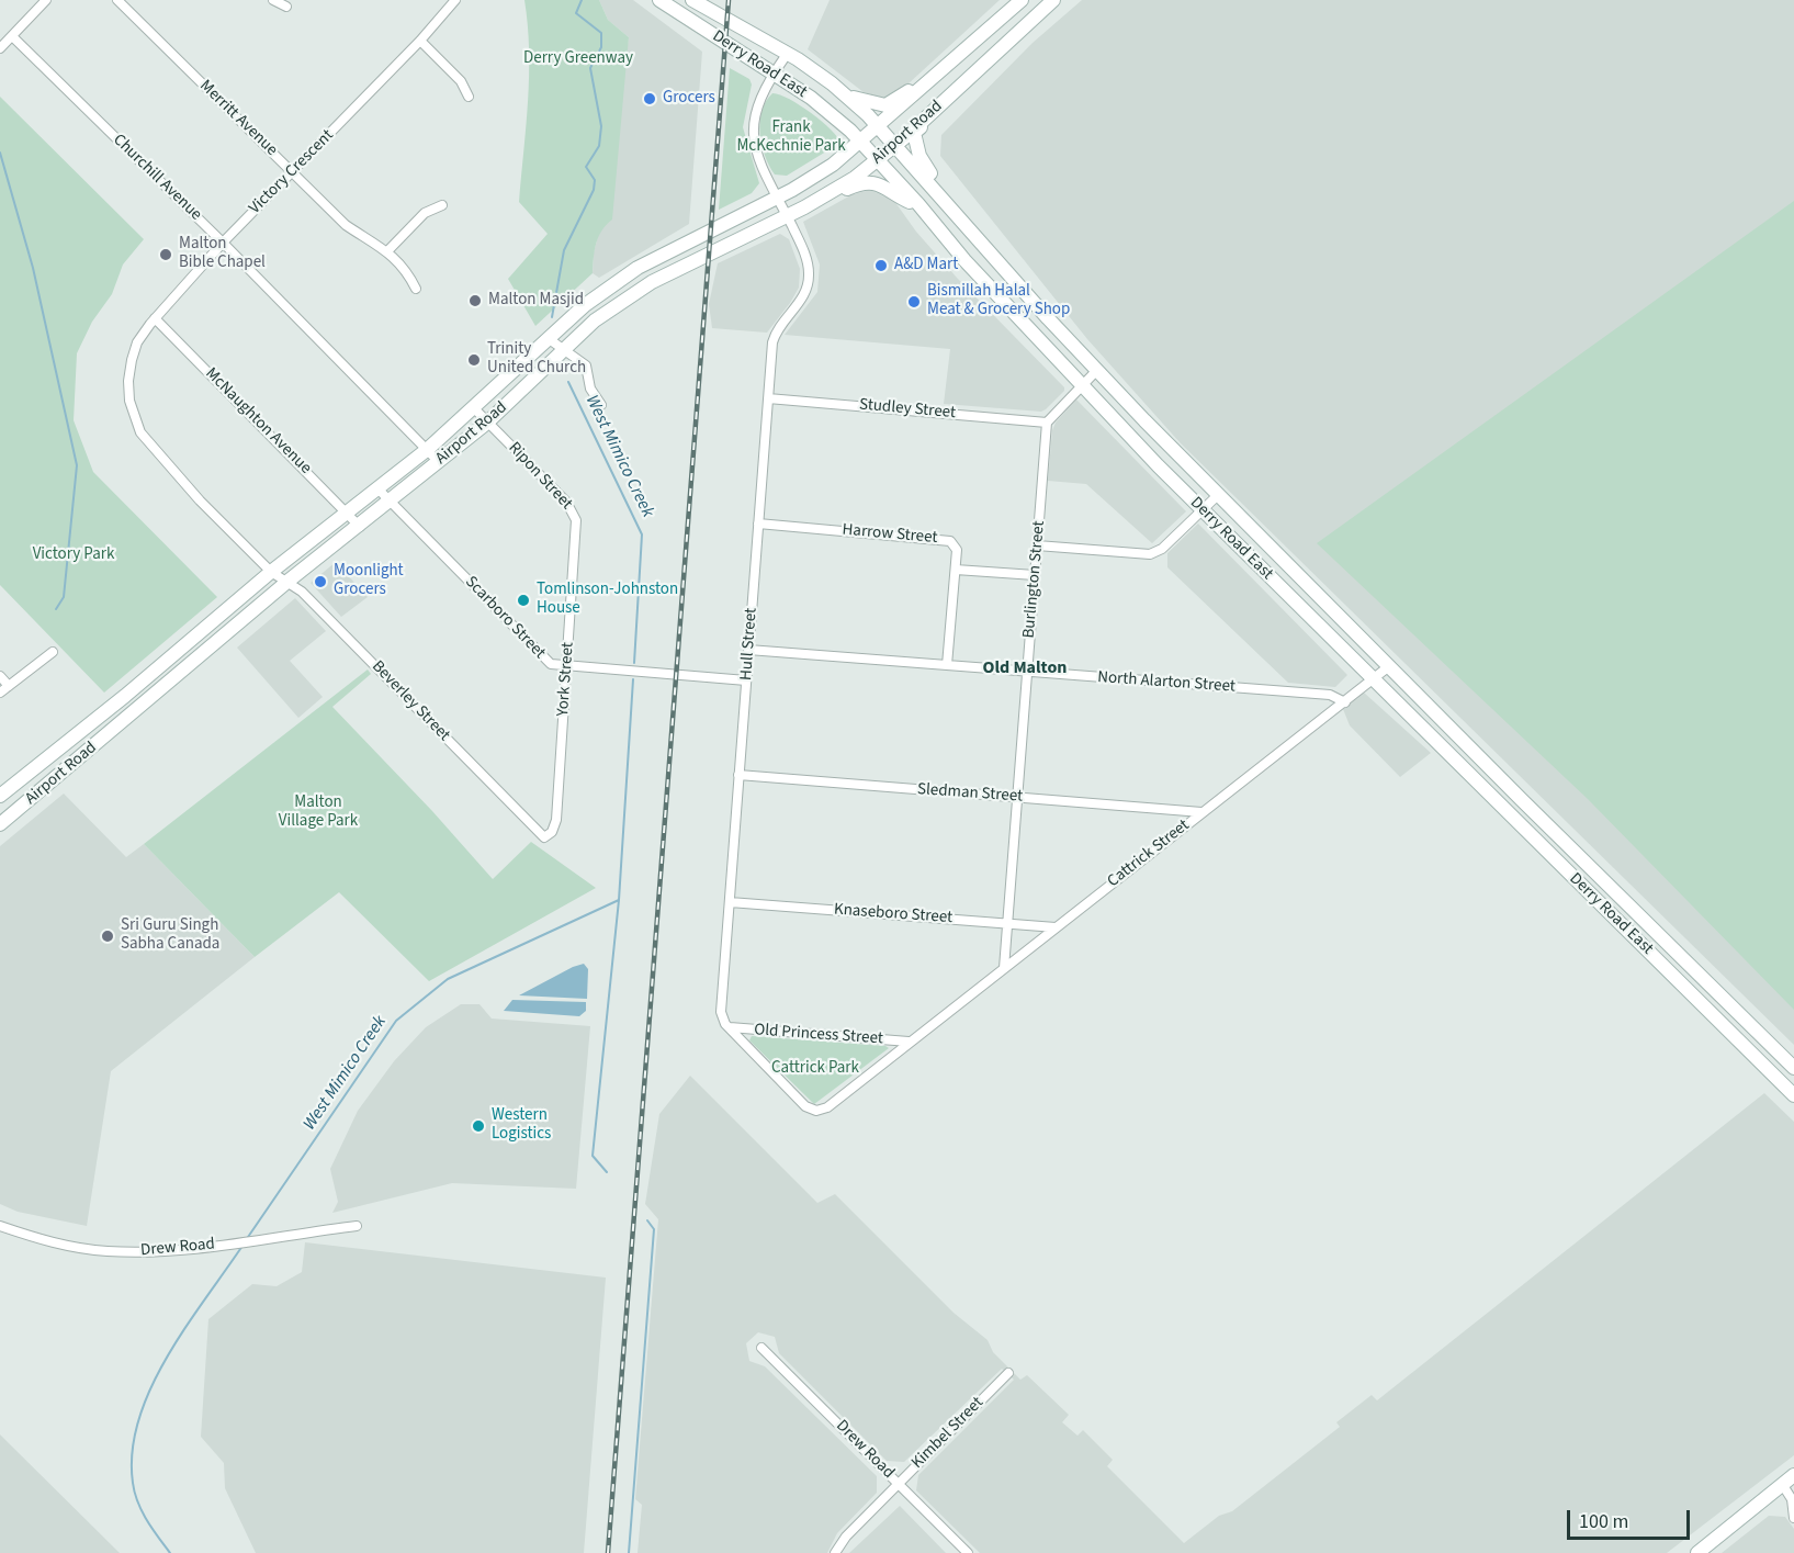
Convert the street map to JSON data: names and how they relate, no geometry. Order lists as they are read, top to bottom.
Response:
{
  "streets": {
    "main road": ["Derry Road East", "Airport Road"],
    "street": [
      "Merritt Avenue",
      "Victory Crescent",
      "Churchill Avenue",
      "Studley Street",
      "McNaughton Avenue",
      "Ripon Street",
      "Harrow Street",
      "Burlington Street",
      "Scarboro Street",
      "Hull Street",
      "York Street",
      "North Alarton Street",
      "Beverley Street",
      "Sledman Street",
      "Cattrick Street",
      "Knaseboro Street",
      "Old Princess Street",
      "Drew Road",
      "Kimbel Street"
    ]
  },
  "crossings": [
    ["Derry Road East", "Airport Road"],
    ["Derry Road East", "Hull Street"],
    ["Derry Road East", "Cattrick Street"],
    ["Merritt Avenue", "Victory Crescent"],
    ["Airport Road", "Victory Crescent"],
    ["Airport Road", "Churchill Avenue"],
    ["Airport Road", "McNaughton Avenue"],
    ["Airport Road", "Ripon Street"],
    ["Airport Road", "Scarboro Street"],
    ["Airport Road", "Hull Street"],
    ["Airport Road", "Beverley Street"],
    ["Victory Crescent", "Churchill Avenue"],
    ["Victory Crescent", "McNaughton Avenue"],
    ["Victory Crescent", "Beverley Street"],
    ["Studley Street", "Burlington Street"],
    ["Studley Street", "Hull Street"],
    ["Ripon Street", "York Street"],
    ["Harrow Street", "Hull Street"],
    ["Harrow Street", "North Alarton Street"],
    ["Burlington Street", "North Alarton Street"],
    ["Burlington Street", "Sledman Street"],
    ["Burlington Street", "Cattrick Street"],
    ["Burlington Street", "Knaseboro Street"],
    ["Scarboro Street", "Hull Street"],
    ["Scarboro Street", "York Street"],
    ["Hull Street", "North Alarton Street"],
    ["Hull Street", "Sledman Street"],
    ["Hull Street", "Cattrick Street"],
    ["Hull Street", "Knaseboro Street"],
    ["Hull Street", "Old Princess Street"],
    ["York Street", "Beverley Street"],
    ["North Alarton Street", "Cattrick Street"],
    ["Sledman Street", "Cattrick Street"],
    ["Cattrick Street", "Knaseboro Street"],
    ["Cattrick Street", "Old Princess Street"],
    ["Drew Road", "Kimbel Street"]
  ],
  "districts": ["Old Malton"],
  "water": ["West Mimico Creek"],
  "parks": [
    "Derry Greenway",
    "Frank McKechnie Park",
    "Victory Park",
    "Malton Village Park",
    "Cattrick Park"
  ],
  "places": [
    "Grocers",
    "Malton Bible Chapel",
    "A&D Mart",
    "Malton Masjid",
    "Bismillah Halal Meat & Grocery Shop",
    "Trinity United Church",
    "Moonlight Grocers",
    "Tomlinson-Johnston House",
    "Sri Guru Singh Sabha Canada",
    "Western Logistics"
  ],
  "scale_bar": "100 m"
}
